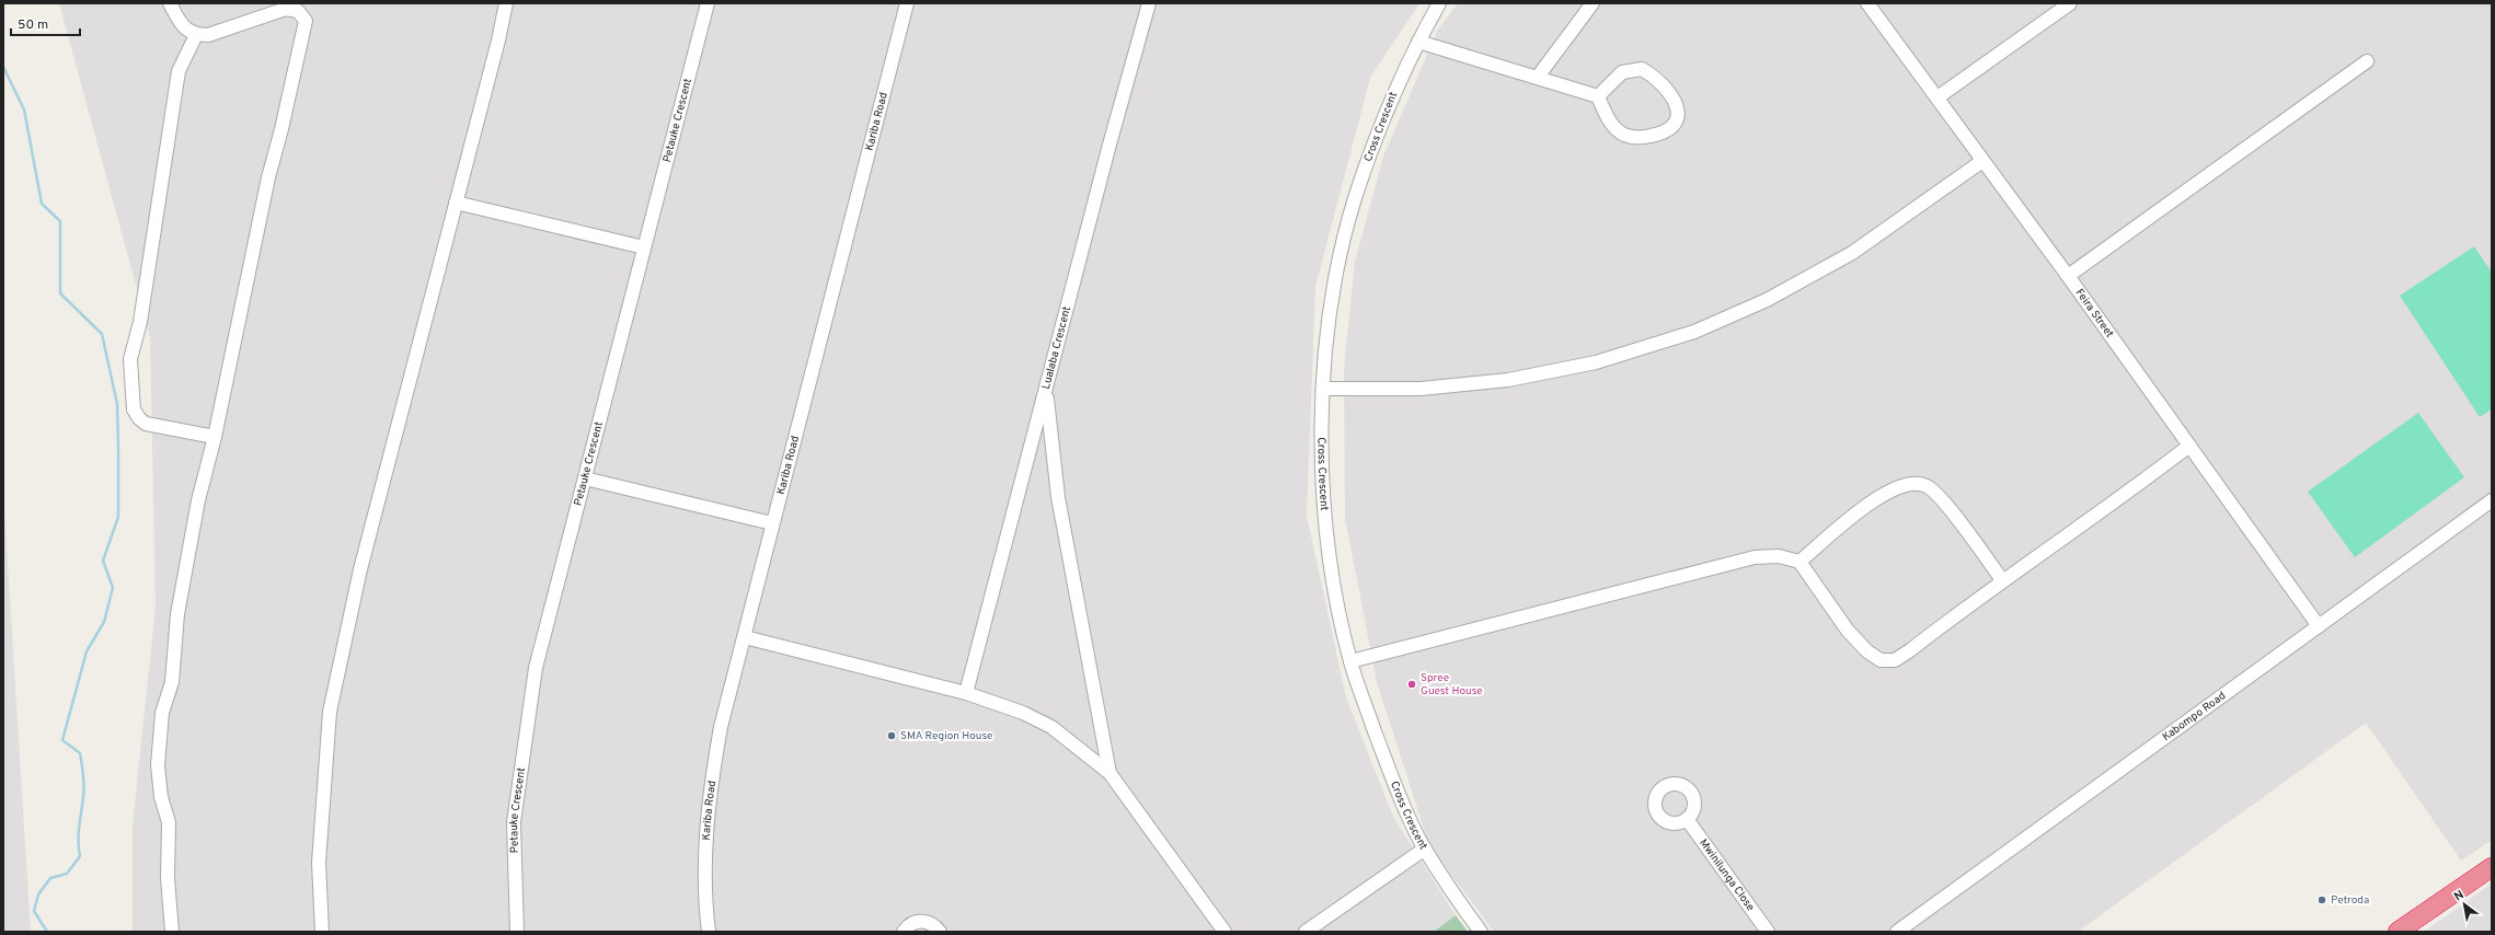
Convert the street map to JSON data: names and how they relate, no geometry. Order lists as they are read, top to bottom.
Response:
{
  "streets": {
    "street": [
      "Petauke Crescent",
      "Kariba Road",
      "Cross Crescent",
      "Feira Street",
      "Lualaba Crescent",
      "Kabompo Road",
      "Mwinilunga Close"
    ]
  },
  "crossings": [
    ["Feira Street", "Kabompo Road"]
  ],
  "places": ["Spree Guest House", "SMA Region House", "Petroda"],
  "scale_bar": "50 m",
  "north": "top left"
}
